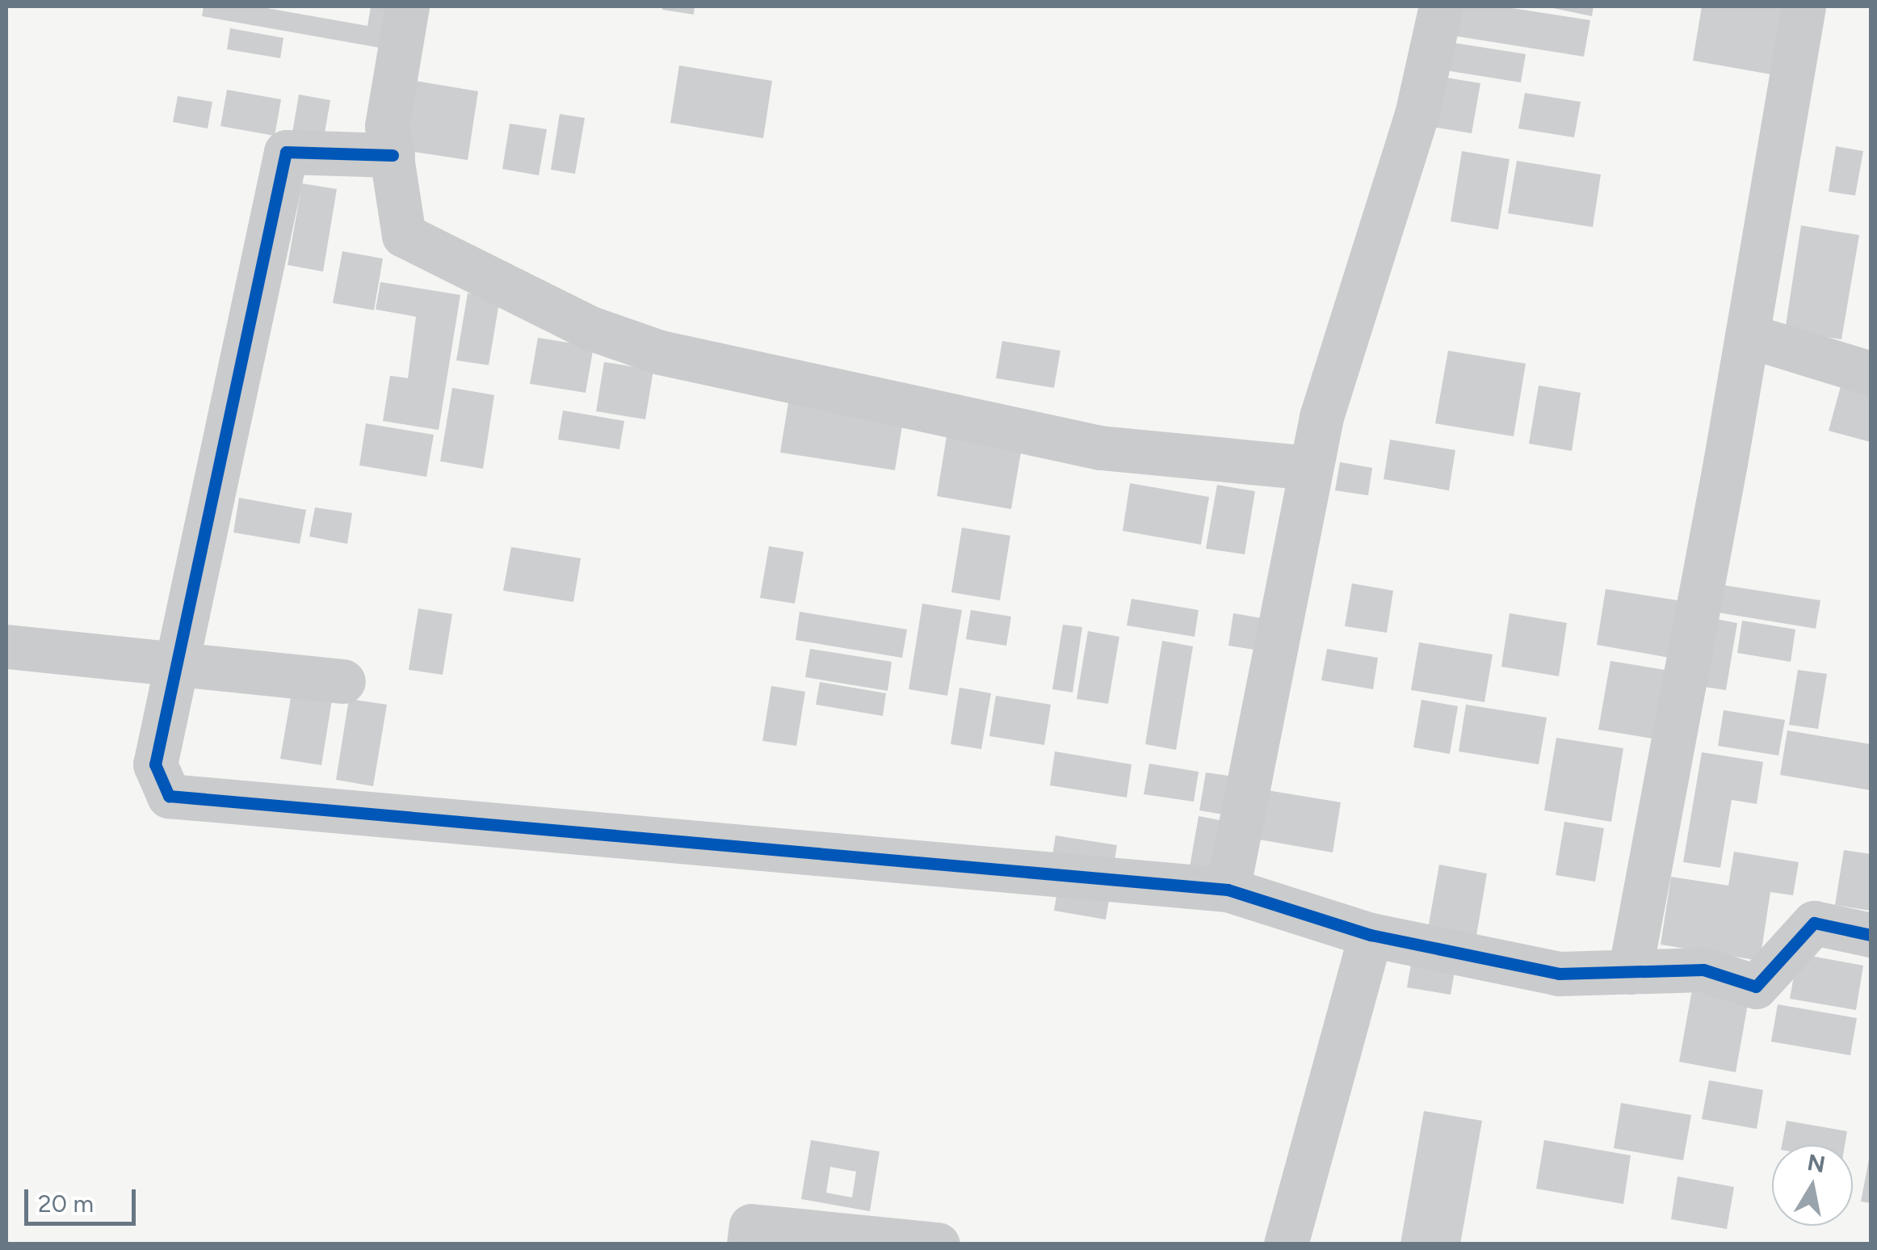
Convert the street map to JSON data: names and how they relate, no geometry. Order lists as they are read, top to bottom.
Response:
{
  "scale_bar": "20 m",
  "north": "top"
}
